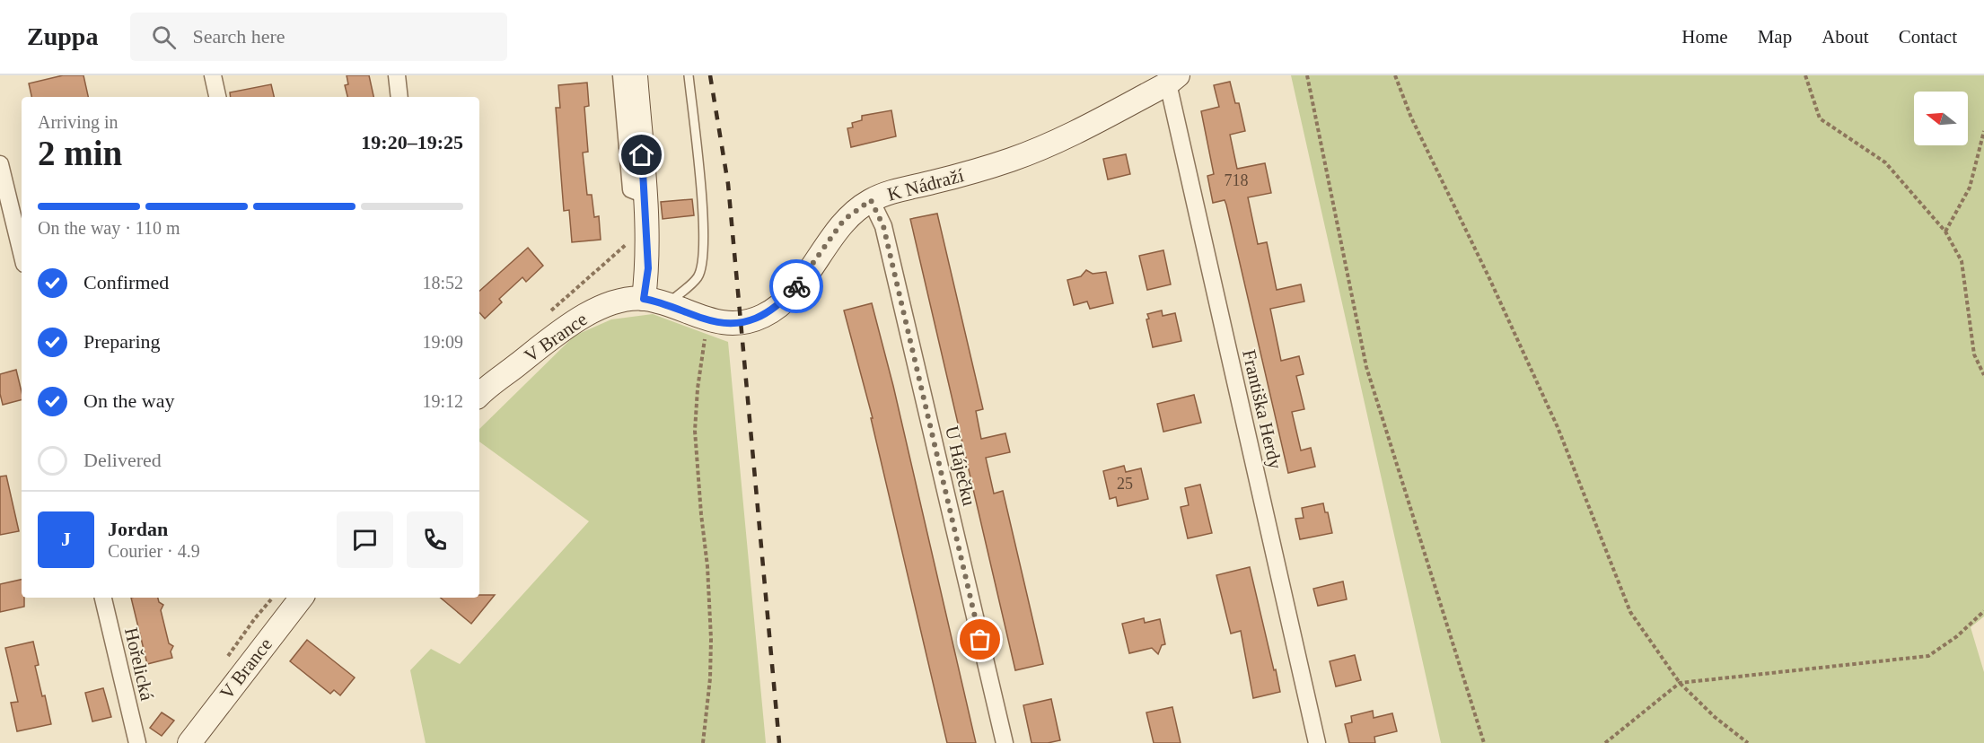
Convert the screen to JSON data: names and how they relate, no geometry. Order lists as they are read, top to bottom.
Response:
{
  "streets": {
    "main road": ["K Nádraží", "V Brance"],
    "street": ["Františka Herdy", "U Háječku", "Hořelická"]
  },
  "crossings": [
    ["K Nádraží", "V Brance"],
    ["K Nádraží", "Františka Herdy"],
    ["K Nádraží", "U Háječku"]
  ],
  "house_numbers": ["718", "25"],
  "north": "left",
  "page": {
    "header": "Zuppa",
    "search": "Search here",
    "nav": [
      "Home",
      "Map",
      "About",
      "Contact"
    ],
    "heading": ["2 min", "Arriving in", "19:20–19:25"],
    "panel": ["Jordan", "Courier · 4.9"],
    "bar": "On the way · 110 m",
    "list": [
      ["Confirmed", "18:52"],
      ["Preparing", "19:09"],
      ["On the way", "19:12"],
      "Delivered"
    ],
    "round": "J"
  }
}
